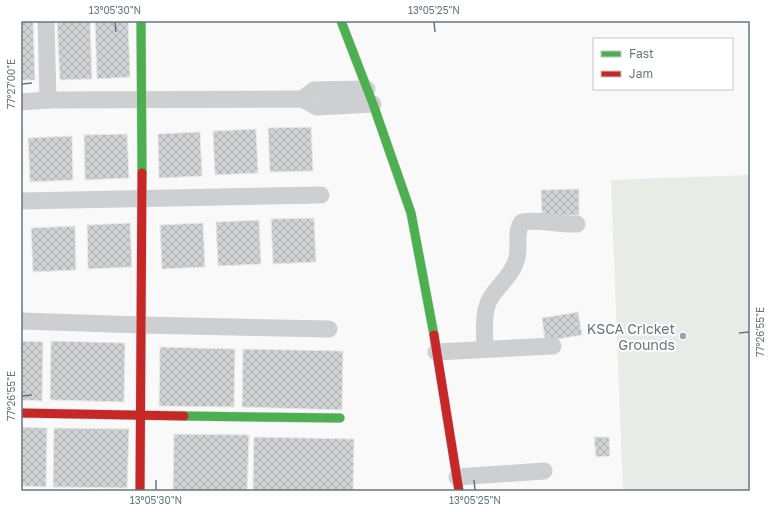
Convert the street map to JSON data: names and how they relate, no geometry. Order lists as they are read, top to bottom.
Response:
{
  "places": ["KSCA Cricket Grounds"],
  "legend": ["Fast", "Jam"],
  "coordinates": [
    "13°05'30\"N",
    "13°05'25\"N",
    "77°27'00\"E",
    "77°26'55\"E"
  ]
}
